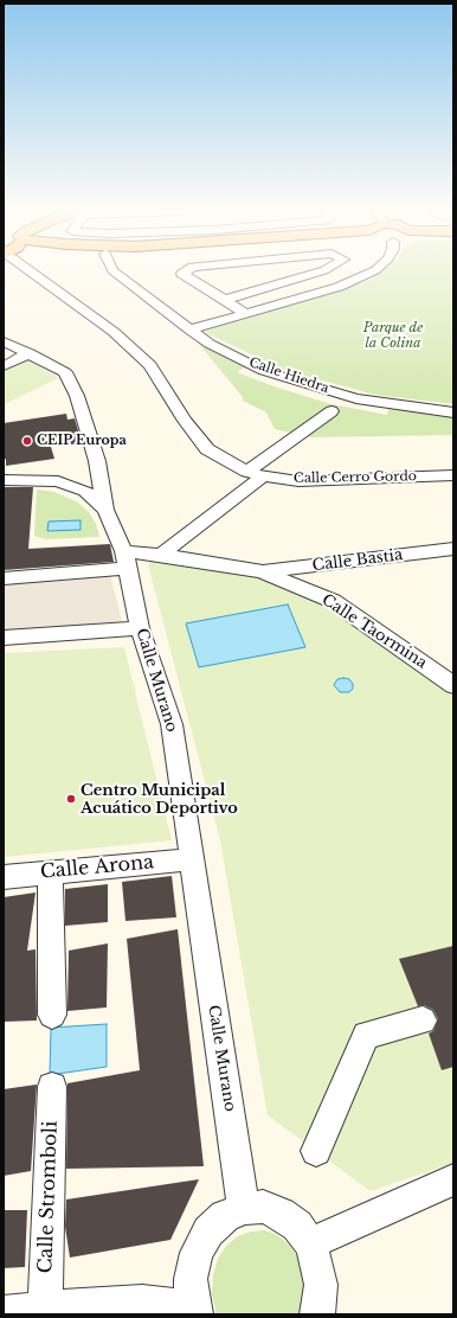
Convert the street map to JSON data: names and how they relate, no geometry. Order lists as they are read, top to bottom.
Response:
{
  "streets": {
    "street": [
      "Calle Hiedra",
      "Calle Cerro Gordo",
      "Calle Bastia",
      "Calle Taormina",
      "Calle Murano",
      "Calle Arona",
      "Calle Stromboli"
    ]
  },
  "crossings": [
    ["Calle Bastia", "Calle Taormina"],
    ["Calle Taormina", "Calle Murano"],
    ["Calle Murano", "Calle Arona"]
  ],
  "parks": ["Parque de la Colina"],
  "places": ["CEIP Europa", "Centro Municipal Acuático Deportivo"]
}
